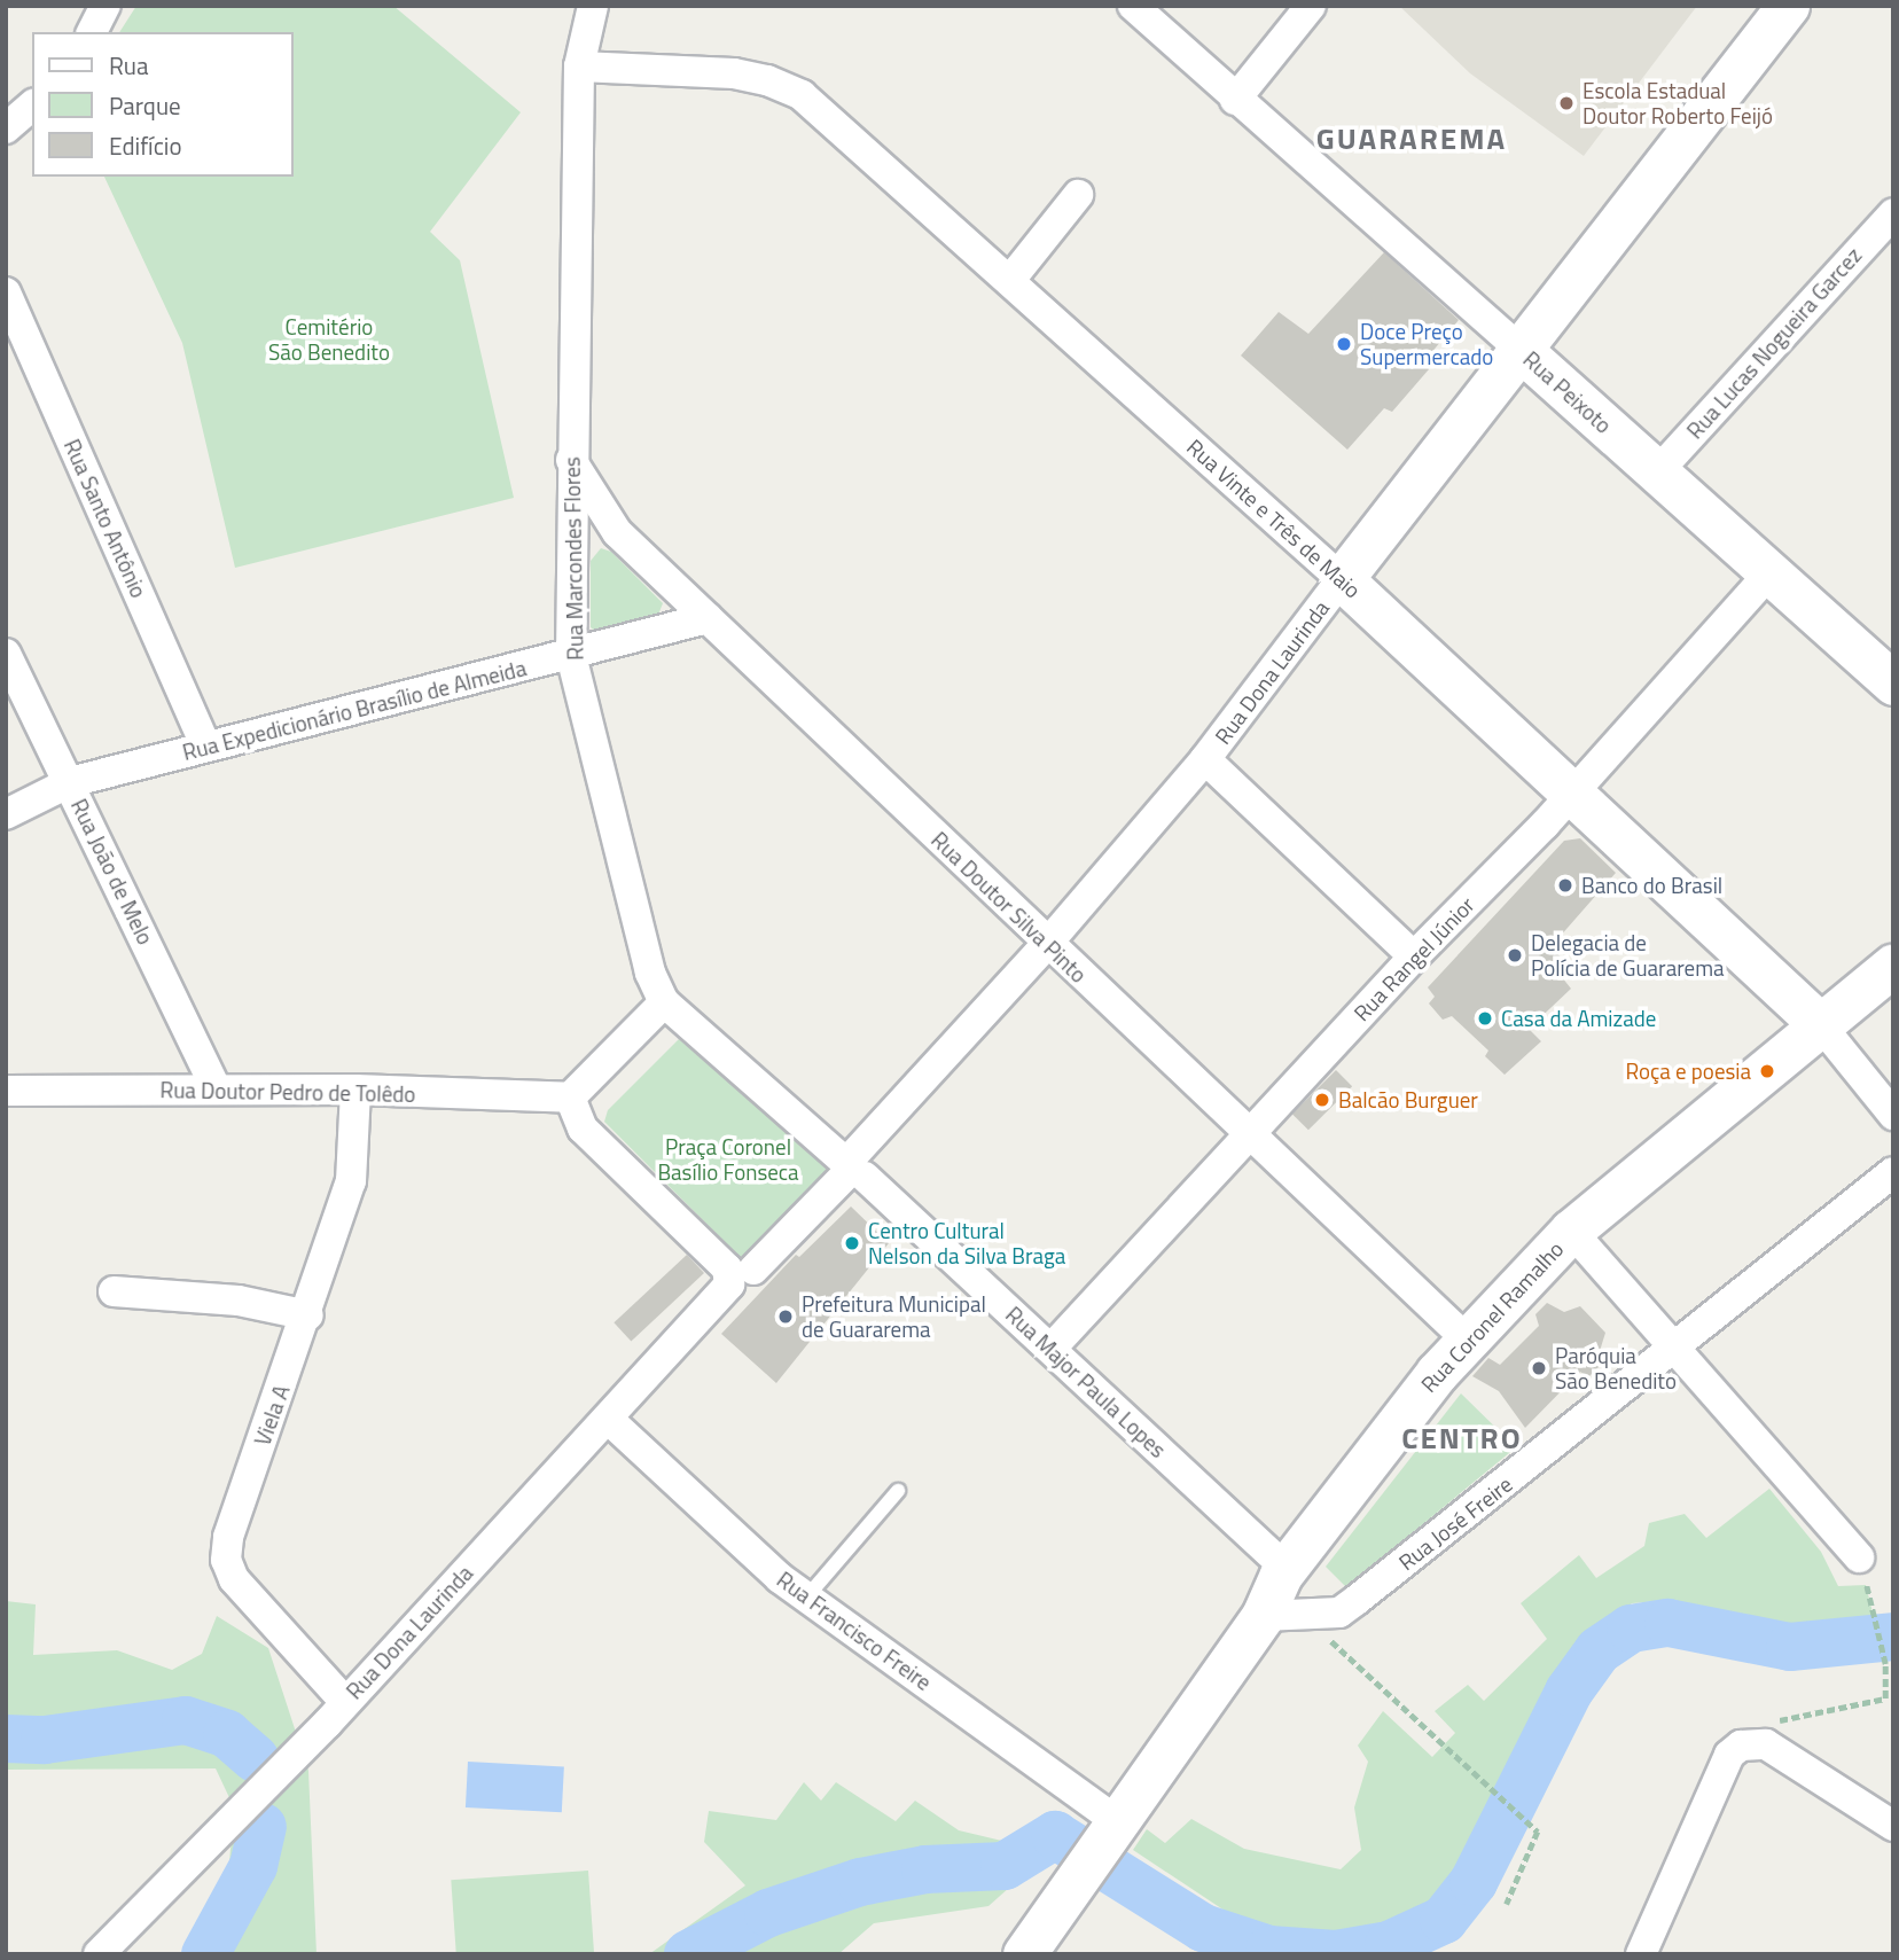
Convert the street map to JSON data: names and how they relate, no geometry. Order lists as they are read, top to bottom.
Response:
{
  "streets": {
    "main road": [
      "Rua Peixoto",
      "Rua Vinte e Três de Maio",
      "Rua Dona Laurinda",
      "Rua Coronel Ramalho"
    ],
    "street": [
      "Rua Lucas Nogueira Garcez",
      "Rua Santo Antônio",
      "Rua Marcondes Flores",
      "Rua Expedicionário Brasílio de Almeida",
      "Rua João de Melo",
      "Rua Doutor Silva Pinto",
      "Rua Rangel Júnior",
      "Rua Doutor Pedro de Tolêdo",
      "Rua Major Paula Lopes",
      "Viela A",
      "Rua José Freire",
      "Rua Francisco Freire"
    ]
  },
  "crossings": [
    ["Rua Lucas Nogueira Garcez", "Rua Peixoto"],
    ["Rua Peixoto", "Rua Dona Laurinda"],
    ["Rua Peixoto", "Rua Rangel Júnior"],
    ["Rua Santo Antônio", "Rua Expedicionário Brasílio de Almeida"],
    ["Rua Vinte e Três de Maio", "Rua Marcondes Flores"],
    ["Rua Vinte e Três de Maio", "Rua Dona Laurinda"],
    ["Rua Vinte e Três de Maio", "Rua Rangel Júnior"],
    ["Rua Vinte e Três de Maio", "Rua Coronel Ramalho"],
    ["Rua Marcondes Flores", "Rua Dona Laurinda"],
    ["Rua Marcondes Flores", "Rua Expedicionário Brasílio de Almeida"],
    ["Rua Marcondes Flores", "Rua Doutor Silva Pinto"],
    ["Rua Marcondes Flores", "Rua Major Paula Lopes"],
    ["Rua Dona Laurinda", "Rua Doutor Silva Pinto"],
    ["Rua Dona Laurinda", "Rua Doutor Pedro de Tolêdo"],
    ["Rua Dona Laurinda", "Rua Major Paula Lopes"],
    ["Rua Dona Laurinda", "Viela A"],
    ["Rua Dona Laurinda", "Rua Francisco Freire"],
    ["Rua Expedicionário Brasílio de Almeida", "Rua João de Melo"],
    ["Rua Expedicionário Brasílio de Almeida", "Rua Doutor Silva Pinto"],
    ["Rua João de Melo", "Rua Doutor Pedro de Tolêdo"],
    ["Rua Doutor Silva Pinto", "Rua Rangel Júnior"],
    ["Rua Doutor Silva Pinto", "Rua Coronel Ramalho"],
    ["Rua Doutor Pedro de Tolêdo", "Viela A"],
    ["Rua Coronel Ramalho", "Rua José Freire"],
    ["Rua Coronel Ramalho", "Rua Francisco Freire"]
  ],
  "districts": ["GUARAREMA", "CENTRO"],
  "parks": ["Cemitério São Benedito", "Praça Coronel Basílio Fonseca"],
  "places": [
    "Escola Estadual Doutor Roberto Feijó",
    "Doce Preço Supermercado",
    "Banco do Brasil",
    "Delegacia de Polícia de Guararema",
    "Casa da Amizade",
    "Roça e poesia",
    "Balcão Burguer",
    "Centro Cultural Nelson da Silva Braga",
    "Prefeitura Municipal de Guararema",
    "Paróquia São Benedito"
  ],
  "legend": ["Rua", "Parque", "Edifício"]
}
